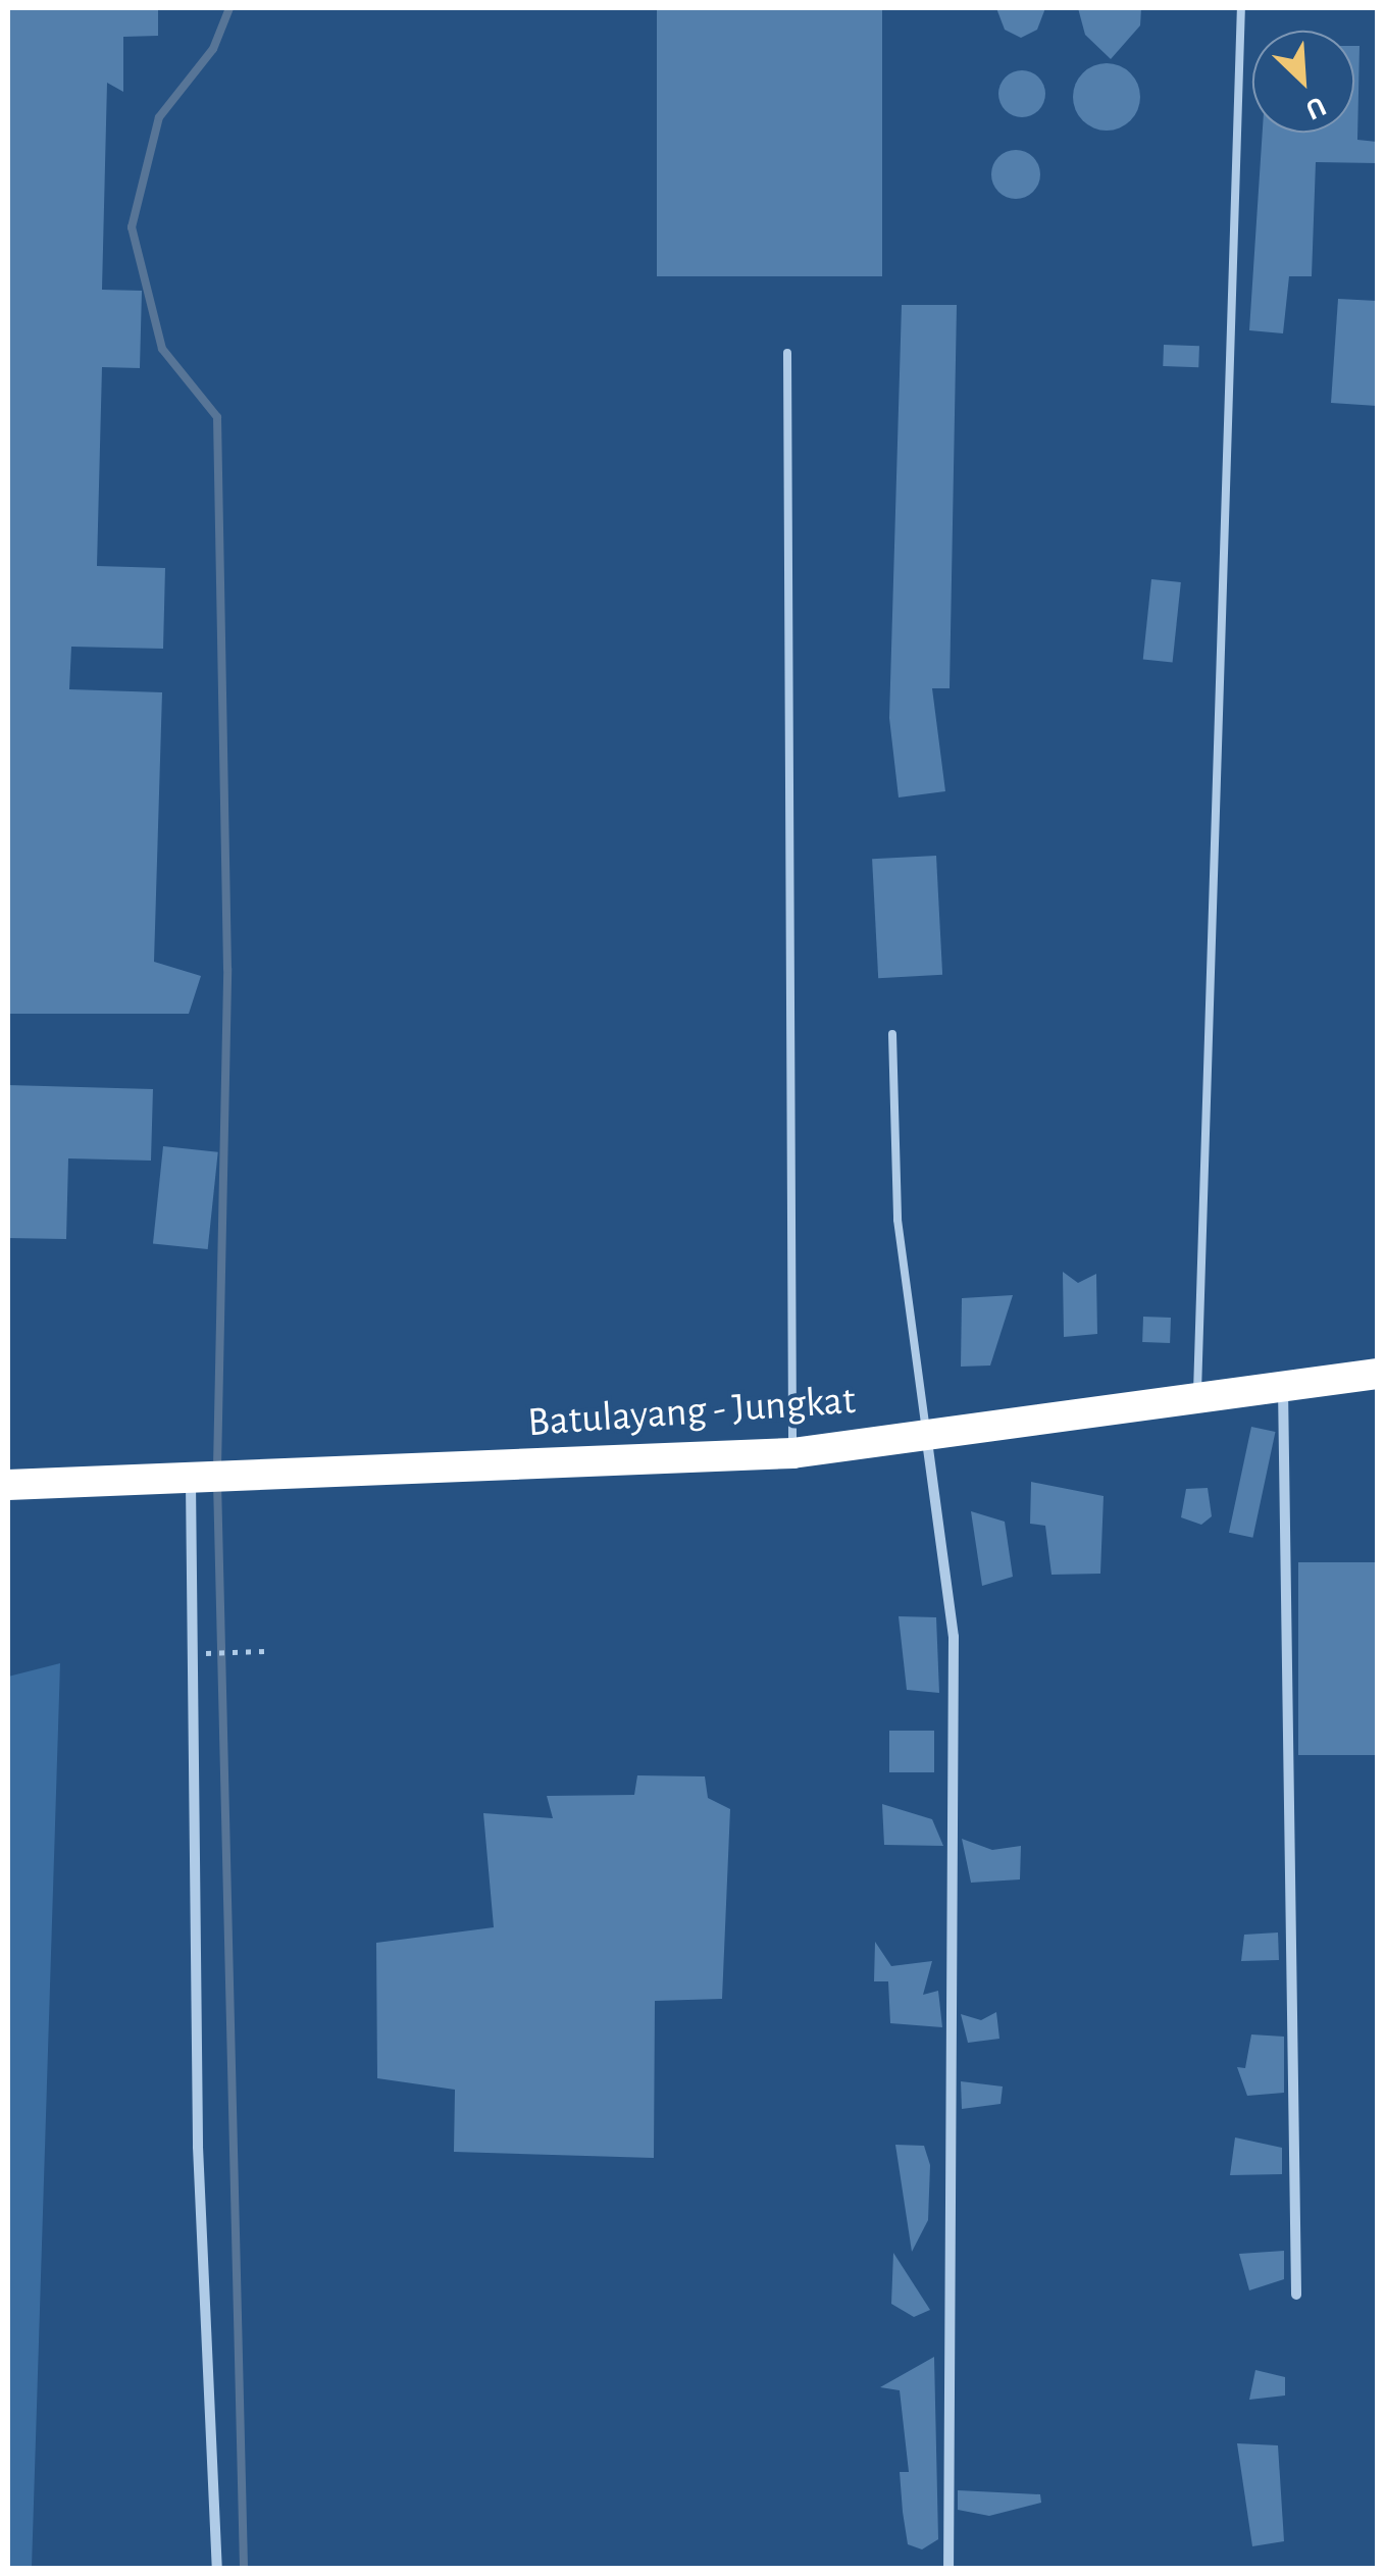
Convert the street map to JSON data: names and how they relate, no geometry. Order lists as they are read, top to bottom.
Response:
{
  "streets": {
    "highway": ["Batulayang - Jungkat"]
  },
  "north": "bottom right"
}
